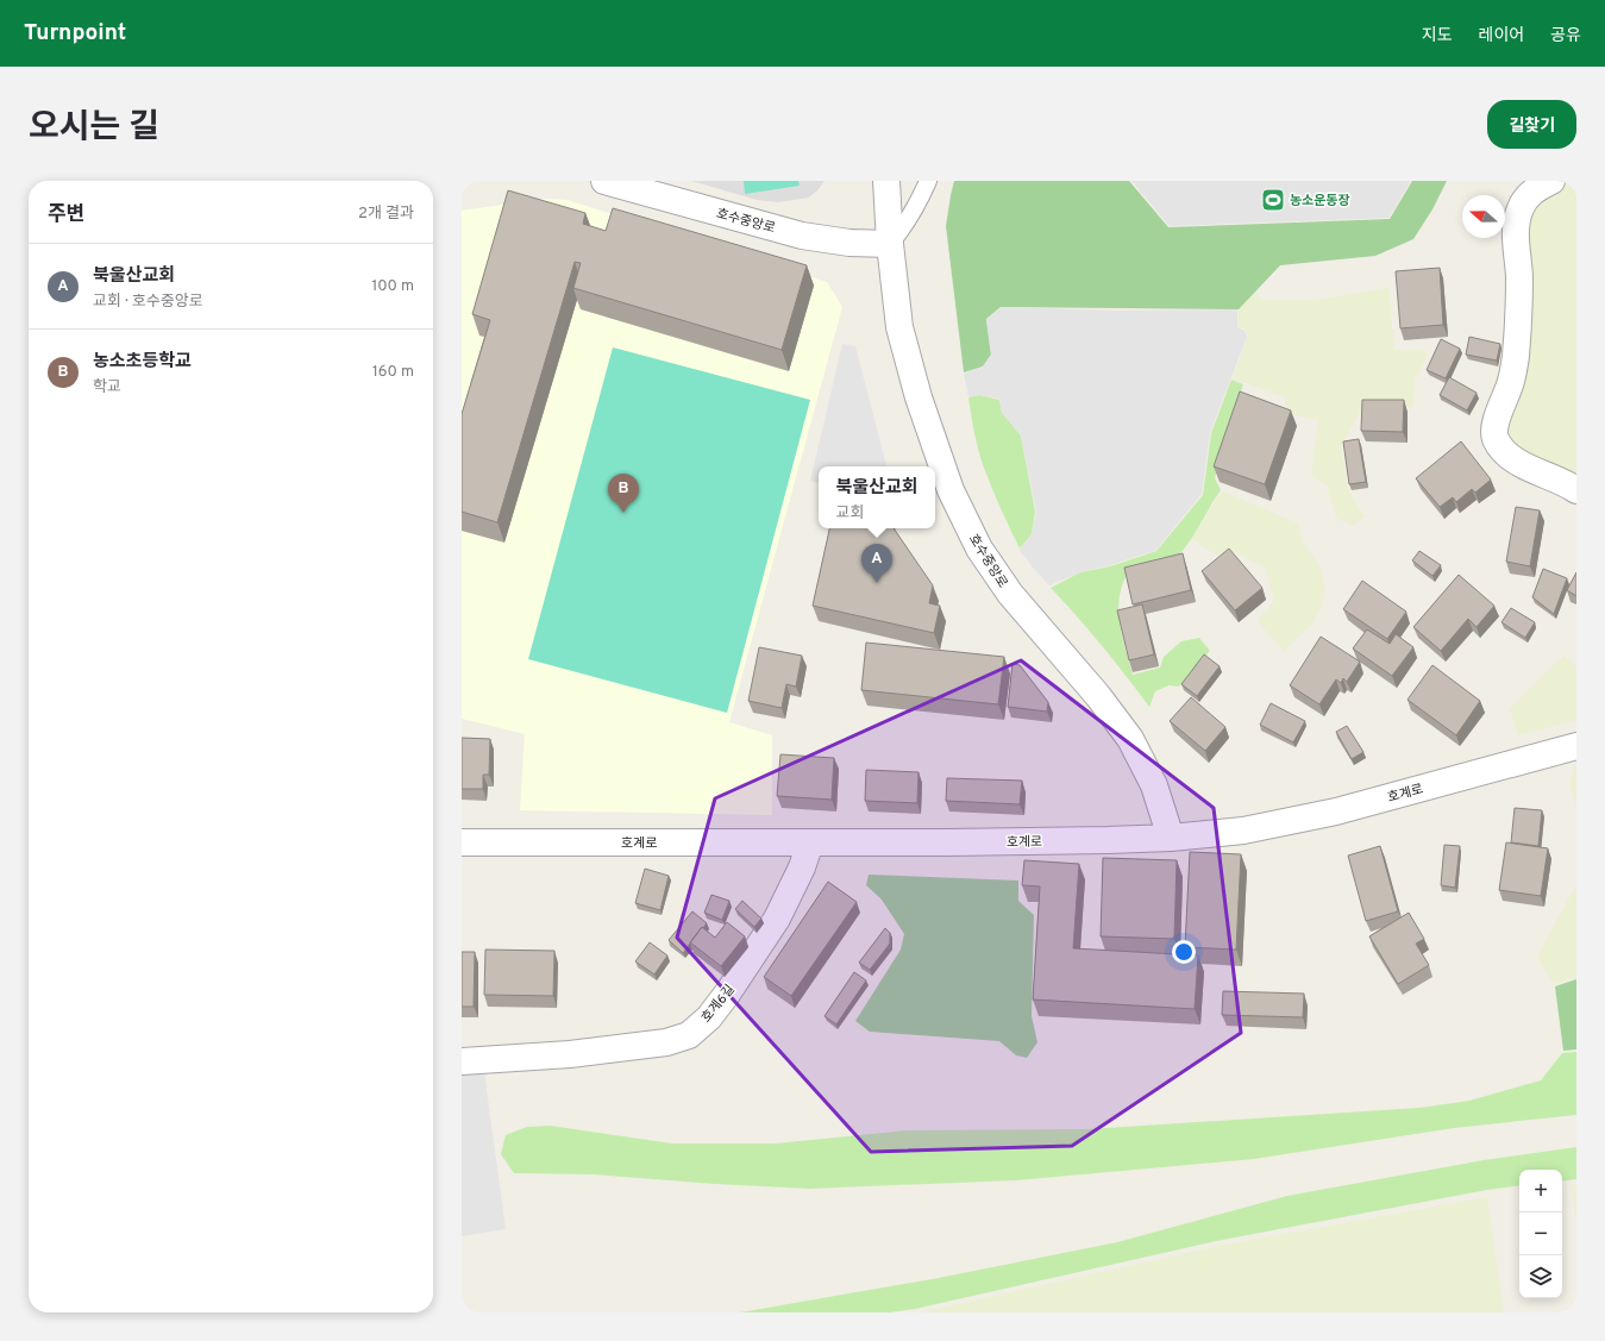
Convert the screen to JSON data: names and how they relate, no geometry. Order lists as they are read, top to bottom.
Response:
{
  "streets": {
    "street": ["호수중앙로", "호계로", "호계6길"]
  },
  "crossings": [
    ["호수중앙로", "호계로"],
    ["호계로", "호계6길"]
  ],
  "places": {
    "sports": ["농소운동장"]
  },
  "north": "left",
  "page": {
    "header": "Turnpoint",
    "nav": ["지도", "레이어", "공유"],
    "title": "오시는 길",
    "buttons": "길찾기",
    "heading": ["주변", "2개 결과"],
    "list": [
      {
        "mark": "A",
        "name": "북울산교회",
        "note": "교회 · 호수중앙로",
        "value": "100 m"
      },
      {
        "mark": "B",
        "name": "농소초등학교",
        "note": "학교",
        "value": "160 m"
      }
    ],
    "popup": ["북울산교회", "교회"],
    "pins": ["B", "A"],
    "map_buttons": ["+", "−"]
  }
}
